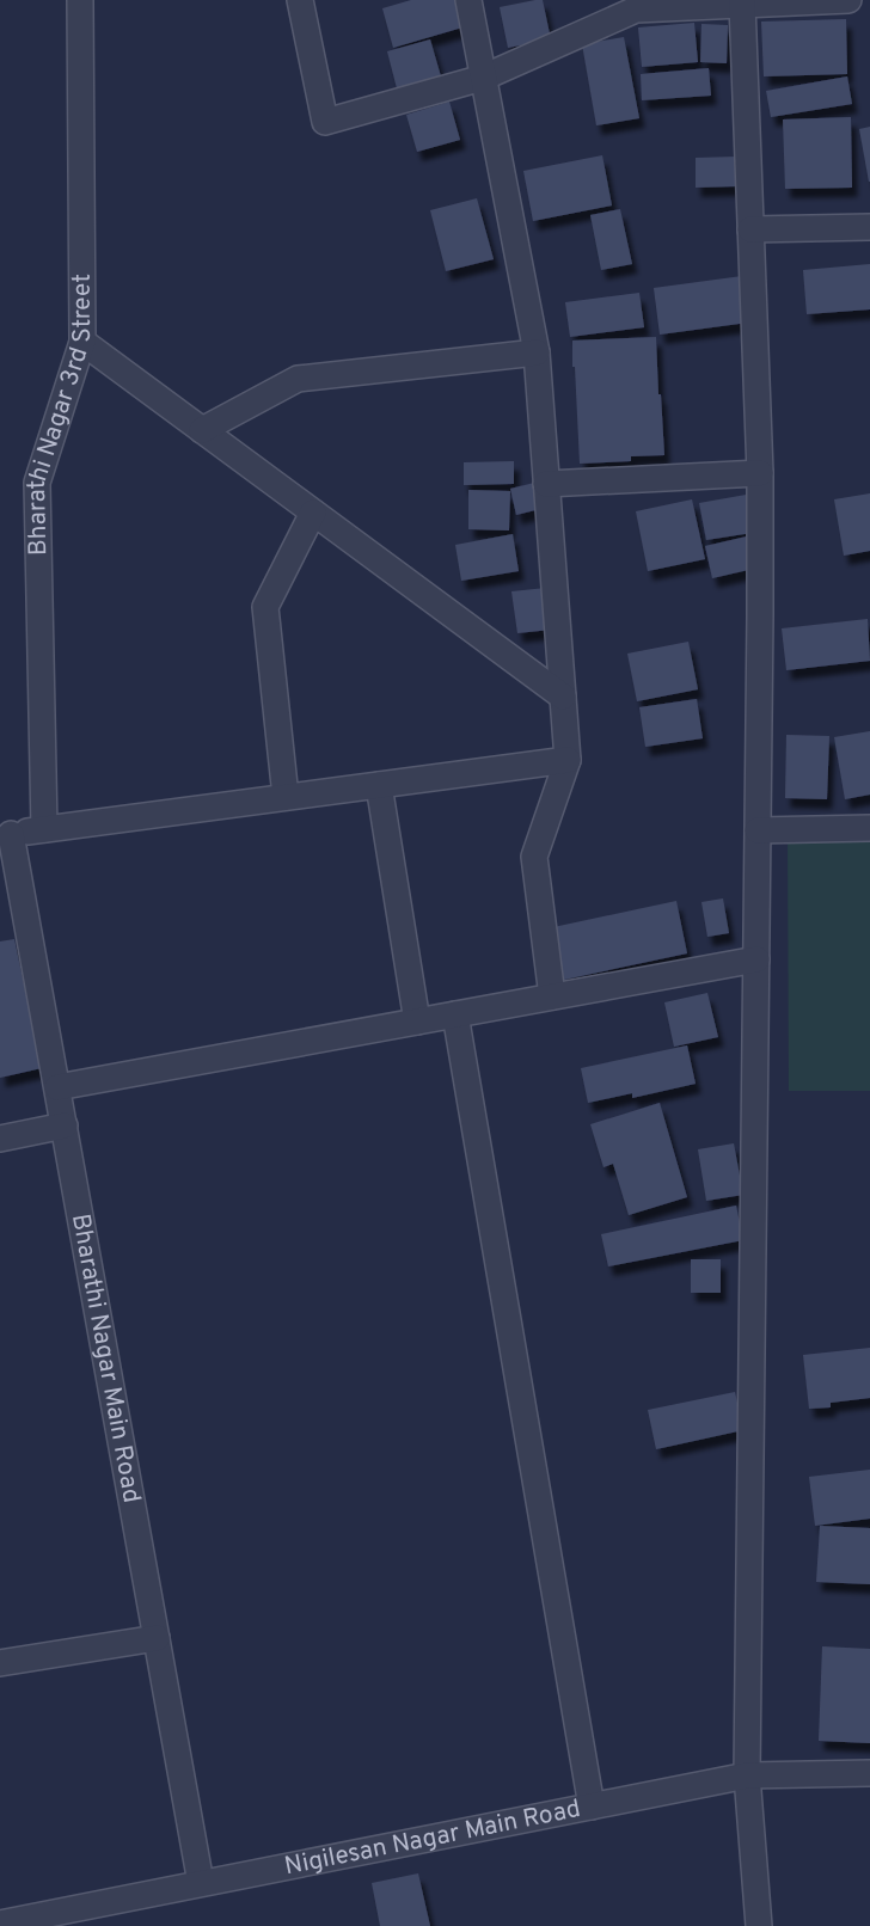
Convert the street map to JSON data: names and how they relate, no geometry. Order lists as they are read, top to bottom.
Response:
{
  "streets": {
    "street": ["Bharathi Nagar 3rd Street", "Bharathi Nagar Main Road", "Nigilesan Nagar Main Road"]
  },
  "crossings": [
    ["Bharathi Nagar Main Road", "Nigilesan Nagar Main Road"]
  ]
}
